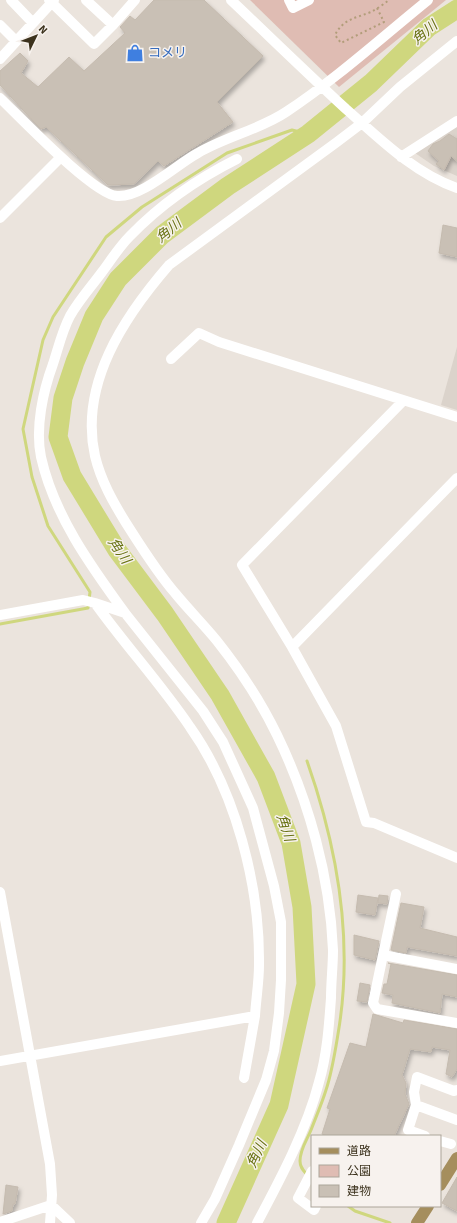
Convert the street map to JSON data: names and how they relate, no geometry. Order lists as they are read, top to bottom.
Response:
{
  "water": ["角川"],
  "places": {
    "shop": ["コメリ"]
  },
  "legend": ["道路", "公園", "建物"],
  "north": "top right"
}
